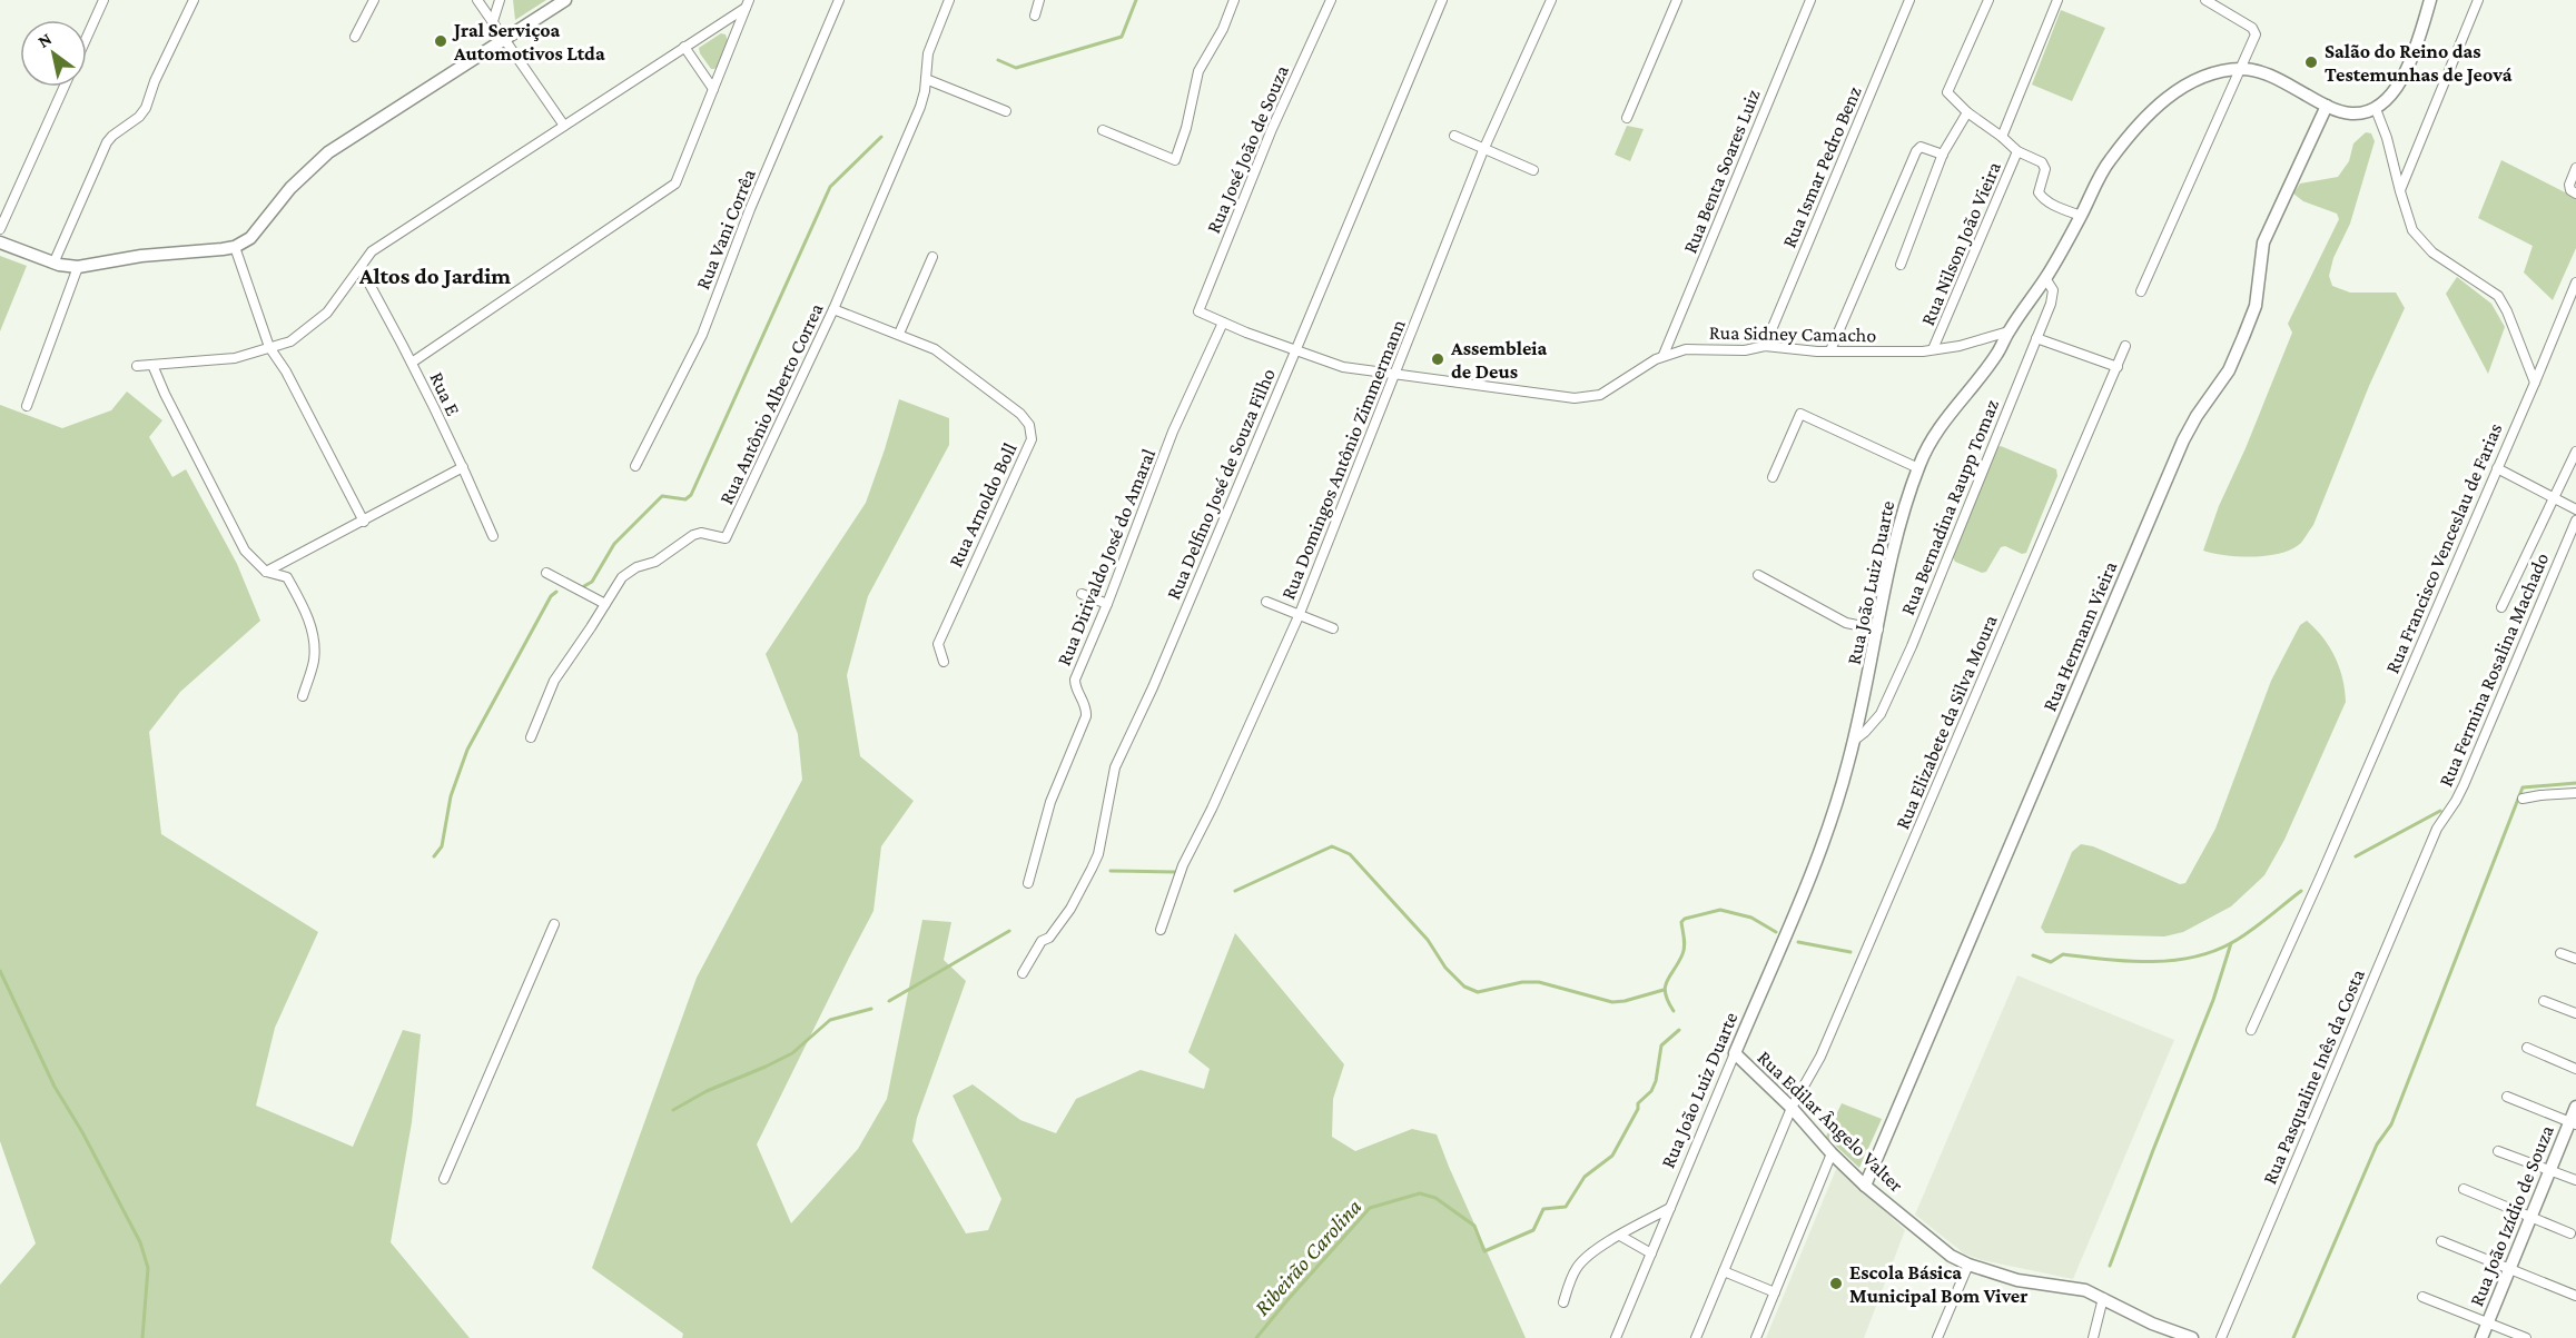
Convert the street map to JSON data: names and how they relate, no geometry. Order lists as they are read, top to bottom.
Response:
{
  "streets": {
    "street": [
      "Rua José João de Souza",
      "Rua Ismar Pedro Benz",
      "Rua Benta Soares Luiz",
      "Rua Vani Corrêa",
      "Rua Nilson João Vieira",
      "Rua Sidney Camacho",
      "Rua E",
      "Rua Antônio Alberto Correa",
      "Rua Domingos Antônio Zimmermann",
      "Rua Delfino José de Souza Filho",
      "Rua Arnoldo Boll",
      "Rua Bernadina Raupp Tomaz",
      "Rua Francisco Venceslau de Farias",
      "Rua Dirivaldo José do Amaral",
      "Rua João Luiz Duarte",
      "Rua Hermann Vieira",
      "Rua Fermina Rosalina Machado",
      "Rua Elizabete da Silva Moura",
      "Rua Pasqualine Inês da Costa",
      "Rua Edilar Ângelo Valter",
      "Rua João Izídio de Souza"
    ]
  },
  "crossings": [
    ["Rua José João de Souza", "Rua Sidney Camacho"],
    ["Rua Ismar Pedro Benz", "Rua Sidney Camacho"],
    ["Rua Benta Soares Luiz", "Rua Sidney Camacho"],
    ["Rua Nilson João Vieira", "Rua Sidney Camacho"],
    ["Rua Sidney Camacho", "Rua Domingos Antônio Zimmermann"],
    ["Rua Sidney Camacho", "Rua Delfino José de Souza Filho"],
    ["Rua Sidney Camacho", "Rua Dirivaldo José do Amaral"],
    ["Rua Sidney Camacho", "Rua João Luiz Duarte"],
    ["Rua Antônio Alberto Correa", "Rua Arnoldo Boll"],
    ["Rua Bernadina Raupp Tomaz", "Rua João Luiz Duarte"],
    ["Rua João Luiz Duarte", "Rua Hermann Vieira"],
    ["Rua João Luiz Duarte", "Rua Edilar Ângelo Valter"],
    ["Rua Hermann Vieira", "Rua Edilar Ângelo Valter"],
    ["Rua Fermina Rosalina Machado", "Rua Pasqualine Inês da Costa"],
    ["Rua Elizabete da Silva Moura", "Rua Edilar Ângelo Valter"]
  ],
  "districts": ["Altos do Jardim"],
  "water": ["Ribeirão Carolina"],
  "places": [
    "Jral Serviçoa Automotivos Ltda",
    "Salão do Reino das Testemunhas de Jeová",
    "Assembleia de Deus",
    "Escola Básica Municipal Bom Viver"
  ],
  "north": "top left"
}
